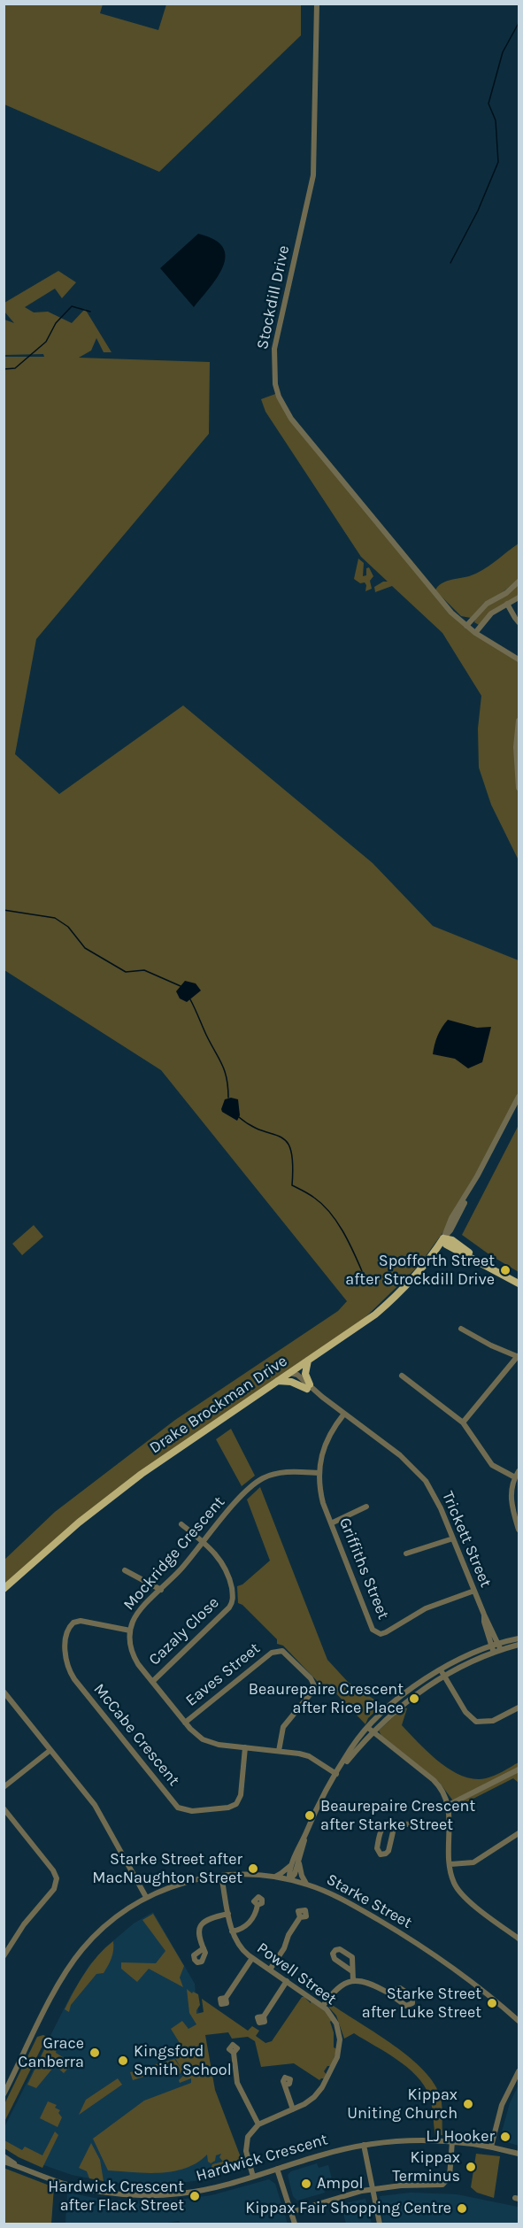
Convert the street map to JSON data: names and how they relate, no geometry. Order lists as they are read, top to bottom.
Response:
{
  "streets": {
    "main road": ["Drake Brockman Drive"],
    "street": [
      "Stockdill Drive",
      "Trickett Street",
      "Mockridge Crescent",
      "Griffiths Street",
      "Cazaly Close",
      "Eaves Street",
      "McCabe Crescent",
      "Starke Street",
      "Powell Street",
      "Hardwick Crescent"
    ]
  },
  "crossings": [
    ["Drake Brockman Drive", "Trickett Street"],
    ["Trickett Street", "Griffiths Street"],
    ["Mockridge Crescent", "Griffiths Street"],
    ["Mockridge Crescent", "Cazaly Close"],
    ["Mockridge Crescent", "Eaves Street"],
    ["Mockridge Crescent", "McCabe Crescent"],
    ["Starke Street", "Powell Street"]
  ],
  "places": [
    "Spofforth Street after Strockdill Drive",
    "Beaurepaire Crescent after Rice Place",
    "Beaurepaire Crescent after Starke Street",
    "Starke Street after MacNaughton Street",
    "Starke Street after Luke Street",
    "Grace Canberra",
    "Kingsford Smith School",
    "Kippax Uniting Church",
    "LJ Hooker",
    "Kippax Terminus",
    "Ampol",
    "Hardwick Crescent after Flack Street",
    "Kippax Fair Shopping Centre"
  ]
}
